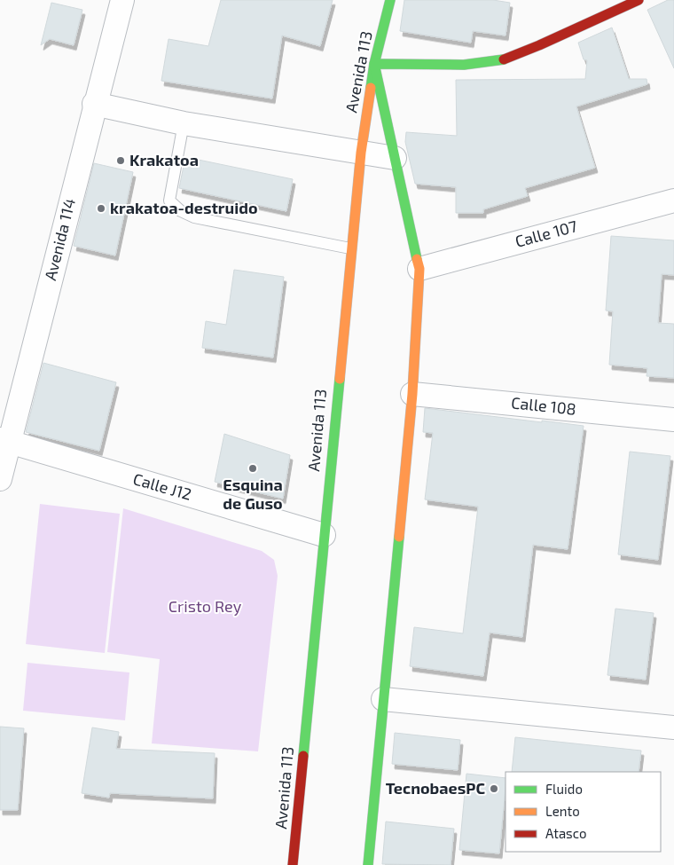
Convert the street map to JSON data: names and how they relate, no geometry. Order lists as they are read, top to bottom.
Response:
{
  "streets": {
    "street": [
      "Avenida 113",
      "Calle 107",
      "Avenida 114",
      "Calle 108",
      "Calle J12"
    ]
  },
  "crossings": [
    ["Avenida 113", "Calle J12"],
    ["Avenida 114", "Calle J12"]
  ],
  "parks": ["Cristo Rey"],
  "places": [
    "Krakatoa",
    "krakatoa-destruido",
    "Esquina de Guso",
    "TecnobaesPC"
  ],
  "legend": ["Fluido", "Lento", "Atasco"]
}
